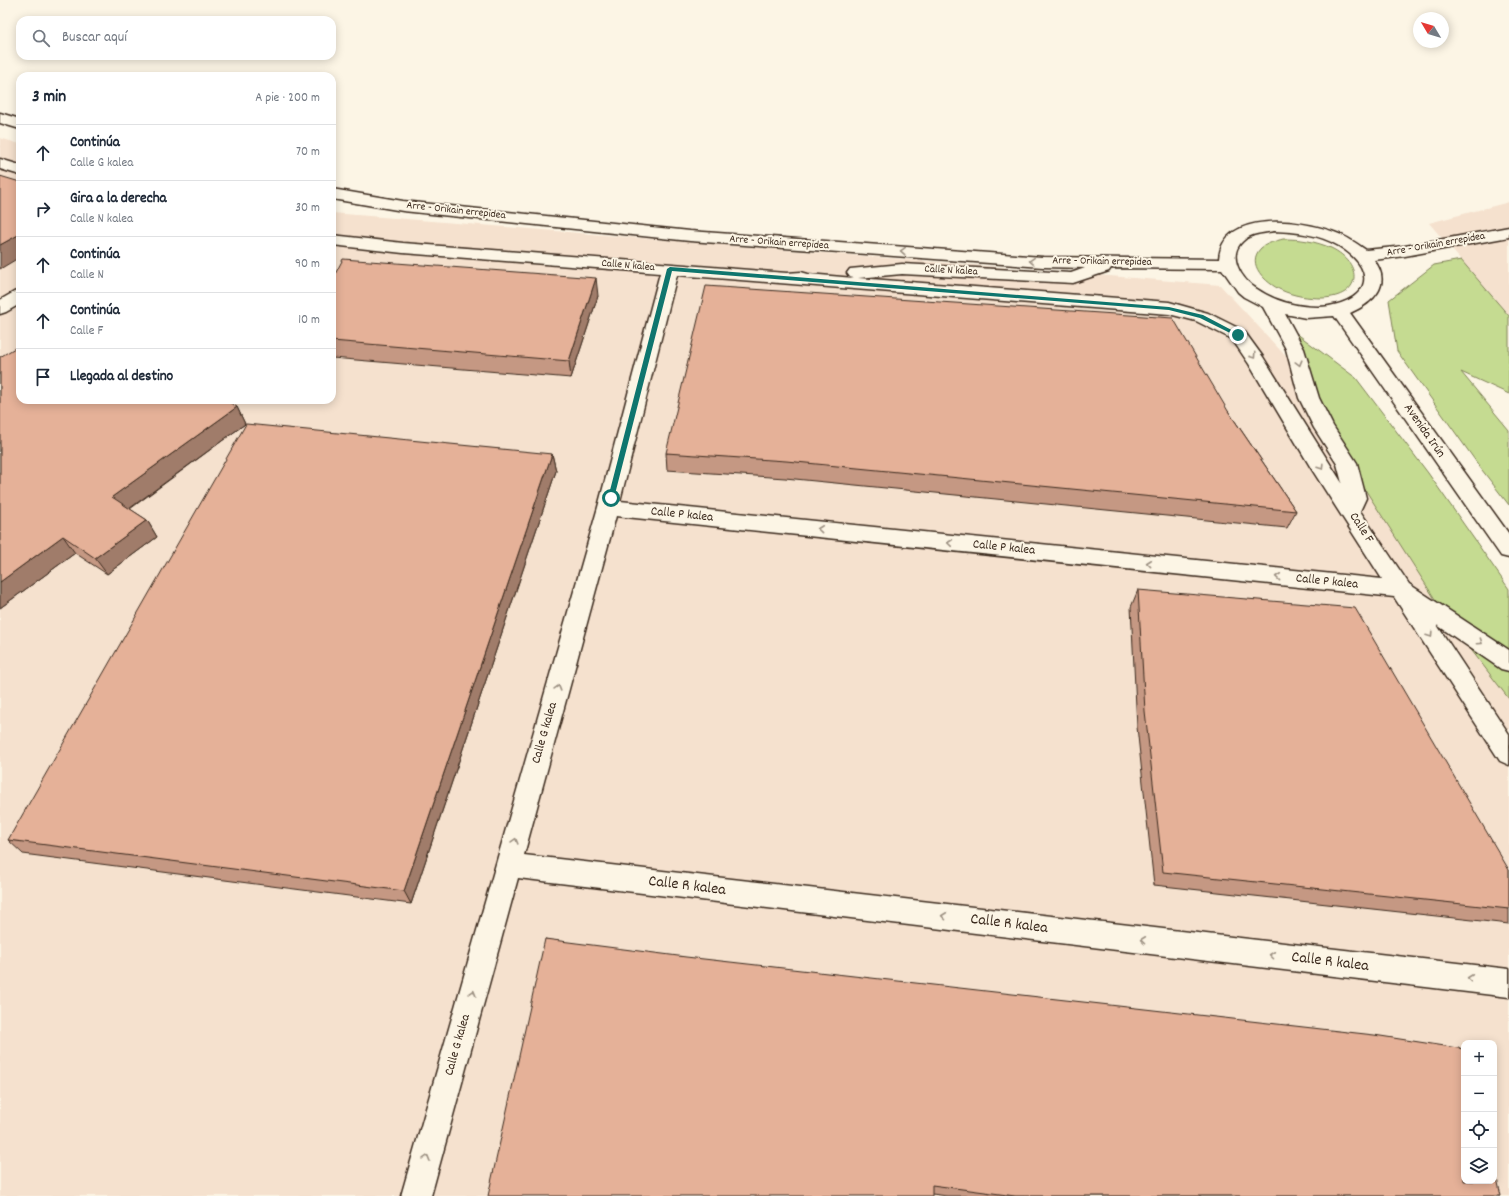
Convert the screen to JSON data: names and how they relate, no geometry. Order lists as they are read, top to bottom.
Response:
{
  "streets": {
    "street": [
      "Arre - Orikain errepidea",
      "Calle N kalea",
      "Avenida Irún",
      "Calle P kalea",
      "Calle F",
      "Calle G kalea",
      "Calle R kalea"
    ]
  },
  "crossings": [
    ["Arre - Orikain errepidea", "Calle N kalea"],
    ["Arre - Orikain errepidea", "Avenida Irún"],
    ["Calle N kalea", "Calle F"],
    ["Calle N kalea", "Calle G kalea"],
    ["Calle P kalea", "Calle F"],
    ["Calle P kalea", "Calle G kalea"],
    ["Calle G kalea", "Calle R kalea"]
  ],
  "one_way": [
    "Arre - Orikain errepidea",
    "Calle P kalea",
    "Calle G kalea",
    "Calle R kalea"
  ],
  "north": "top left",
  "page": {
    "search": "Buscar aquí",
    "heading": ["3 min", "A pie · 200 m"],
    "list": [
      ["Continúa", "Calle G kalea", "70 m"],
      ["Gira a la derecha", "Calle N kalea", "30 m"],
      ["Continúa", "Calle N", "90 m"],
      ["Continúa", "Calle F", "10 m"],
      "Llegada al destino"
    ],
    "map_buttons": ["+", "−"]
  }
}
